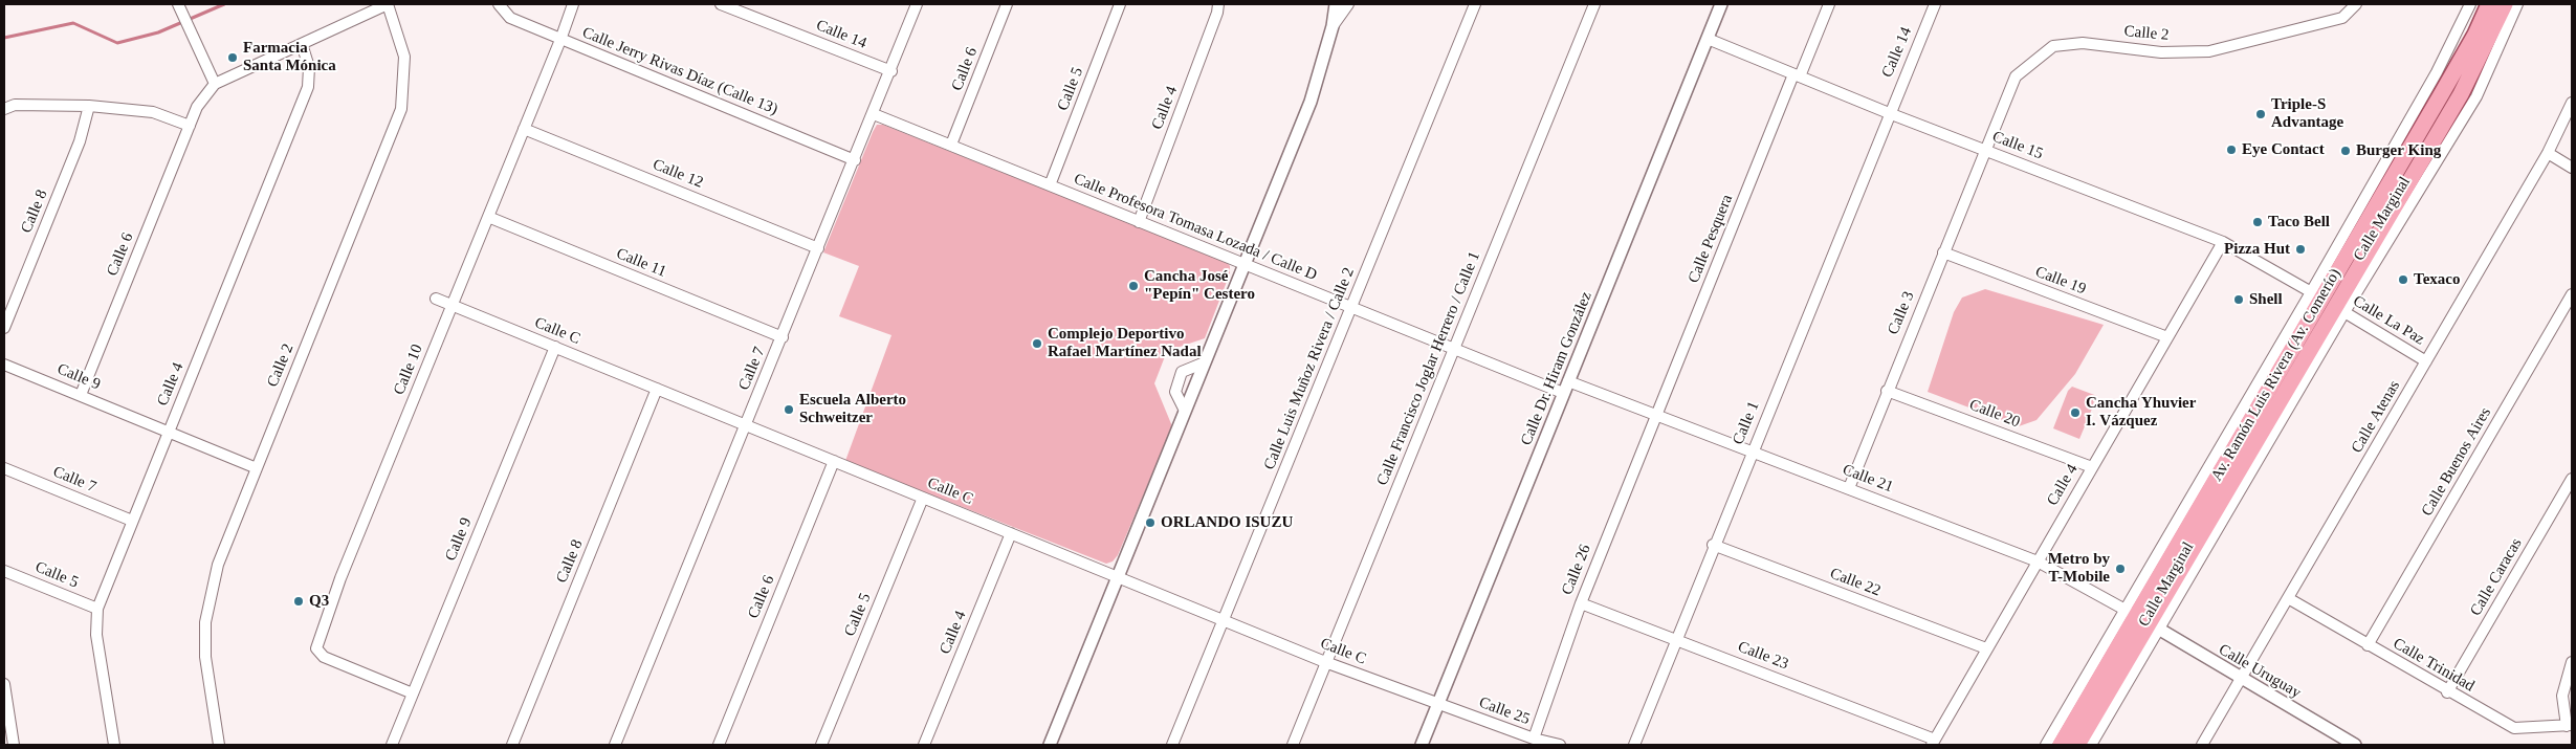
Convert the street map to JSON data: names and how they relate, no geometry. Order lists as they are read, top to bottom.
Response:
{
  "streets": {
    "main road": ["Av. Ramón Luis Rivera (Av. Comerío)"],
    "street": [
      "Calle 2",
      "Calle 14",
      "Calle 6",
      "Calle Jerry Rivas Díaz (Calle 13)",
      "Calle 5",
      "Calle 4",
      "Calle 15",
      "Calle 12",
      "Calle 8",
      "Calle Marginal",
      "Calle Profesora Tomasa Lozada / Calle D",
      "Calle Pesquera",
      "Calle 11",
      "Calle 19",
      "Calle 3",
      "Calle La Paz",
      "Calle C",
      "Calle 7",
      "Calle Luis Muñoz Rivera / Calle 2",
      "Calle Francisco Joglar Herrero / Calle 1",
      "Calle Dr. Hiram González",
      "Calle 10",
      "Calle 9",
      "Calle 20",
      "Calle Atenas",
      "Calle 1",
      "Calle Buenos Aires",
      "Calle 21",
      "Calle 26",
      "Calle Caracas",
      "Calle 22",
      "Calle 23",
      "Calle Trinidad",
      "Calle Uruguay",
      "Calle 25"
    ]
  },
  "crossings": [
    ["Calle 2", "Calle 15"],
    ["Calle 2", "Calle 3"],
    ["Calle 2", "Calle 9"],
    ["Calle 14", "Calle 15"],
    ["Calle 14", "Calle 7"],
    ["Calle 14", "Calle 1"],
    ["Calle 6", "Calle Profesora Tomasa Lozada / Calle D"],
    ["Calle 6", "Calle C"],
    ["Calle 6", "Calle 9"],
    ["Calle Jerry Rivas Díaz (Calle 13)", "Calle 7"],
    ["Calle Jerry Rivas Díaz (Calle 13)", "Calle 10"],
    ["Calle 5", "Calle 4"],
    ["Calle 5", "Calle Profesora Tomasa Lozada / Calle D"],
    ["Calle 5", "Calle C"],
    ["Calle 4", "Calle 15"],
    ["Calle 4", "Calle Profesora Tomasa Lozada / Calle D"],
    ["Calle 4", "Calle 19"],
    ["Calle 4", "Calle C"],
    ["Calle 4", "Calle 7"],
    ["Calle 4", "Calle 9"],
    ["Calle 4", "Calle 20"],
    ["Calle 4", "Calle 21"],
    ["Calle 4", "Calle 22"],
    ["Calle 4", "Calle 23"],
    ["Calle 15", "Calle Marginal"],
    ["Calle 15", "Calle Pesquera"],
    ["Calle 15", "Calle 3"],
    ["Calle 15", "Calle La Paz"],
    ["Calle 15", "Calle Dr. Hiram González"],
    ["Calle 15", "Av. Ramón Luis Rivera (Av. Comerío)"],
    ["Calle 15", "Calle 1"],
    ["Calle 12", "Calle 7"],
    ["Calle 12", "Calle 10"],
    ["Calle 8", "Calle C"],
    ["Calle Marginal", "Calle La Paz"],
    ["Calle Marginal", "Av. Ramón Luis Rivera (Av. Comerío)"],
    ["Calle Marginal", "Calle 21"],
    ["Calle Marginal", "Calle Uruguay"],
    ["Calle Profesora Tomasa Lozada / Calle D", "Calle 7"],
    ["Calle Profesora Tomasa Lozada / Calle D", "Calle Luis Muñoz Rivera / Calle 2"],
    ["Calle Profesora Tomasa Lozada / Calle D", "Calle Francisco Joglar Herrero / Calle 1"],
    ["Calle Profesora Tomasa Lozada / Calle D", "Calle Dr. Hiram González"],
    ["Calle Profesora Tomasa Lozada / Calle D", "Calle 21"],
    ["Calle Pesquera", "Calle 21"],
    ["Calle Pesquera", "Calle 26"],
    ["Calle 11", "Calle 7"],
    ["Calle 11", "Calle 10"],
    ["Calle 19", "Calle 3"],
    ["Calle 3", "Calle 20"],
    ["Calle 3", "Calle 21"],
    ["Calle La Paz", "Av. Ramón Luis Rivera (Av. Comerío)"],
    ["Calle La Paz", "Calle Atenas"],
    ["Calle C", "Calle 7"],
    ["Calle C", "Calle Luis Muñoz Rivera / Calle 2"],
    ["Calle C", "Calle Francisco Joglar Herrero / Calle 1"],
    ["Calle C", "Calle Dr. Hiram González"],
    ["Calle C", "Calle 10"],
    ["Calle C", "Calle 9"],
    ["Calle C", "Calle 25"],
    ["Calle Dr. Hiram González", "Calle 21"],
    ["Calle Dr. Hiram González", "Calle 25"],
    ["Calle 10", "Calle 9"],
    ["Av. Ramón Luis Rivera (Av. Comerío)", "Calle 21"],
    ["Av. Ramón Luis Rivera (Av. Comerío)", "Calle Uruguay"],
    ["Calle Atenas", "Calle Trinidad"],
    ["Calle Atenas", "Calle Uruguay"],
    ["Calle 1", "Calle 21"],
    ["Calle 1", "Calle 22"],
    ["Calle 1", "Calle 23"],
    ["Calle Buenos Aires", "Calle Trinidad"],
    ["Calle 21", "Calle 26"],
    ["Calle 21", "Calle Uruguay"],
    ["Calle 26", "Calle 23"],
    ["Calle 26", "Calle 25"],
    ["Calle Caracas", "Calle Trinidad"]
  ],
  "places": [
    "Farmacia Santa Mónica",
    "Triple-S Advantage",
    "Eye Contact",
    "Burger King",
    "Taco Bell",
    "Pizza Hut",
    "Texaco",
    "Cancha José \"Pepín\" Cestero",
    "Shell",
    "Complejo Deportivo Rafael Martínez Nadal",
    "Escuela Alberto Schweitzer",
    "Cancha Yhuvier I. Vázquez",
    "ORLANDO ISUZU",
    "Metro by T-Mobile",
    "Q3"
  ]
}
